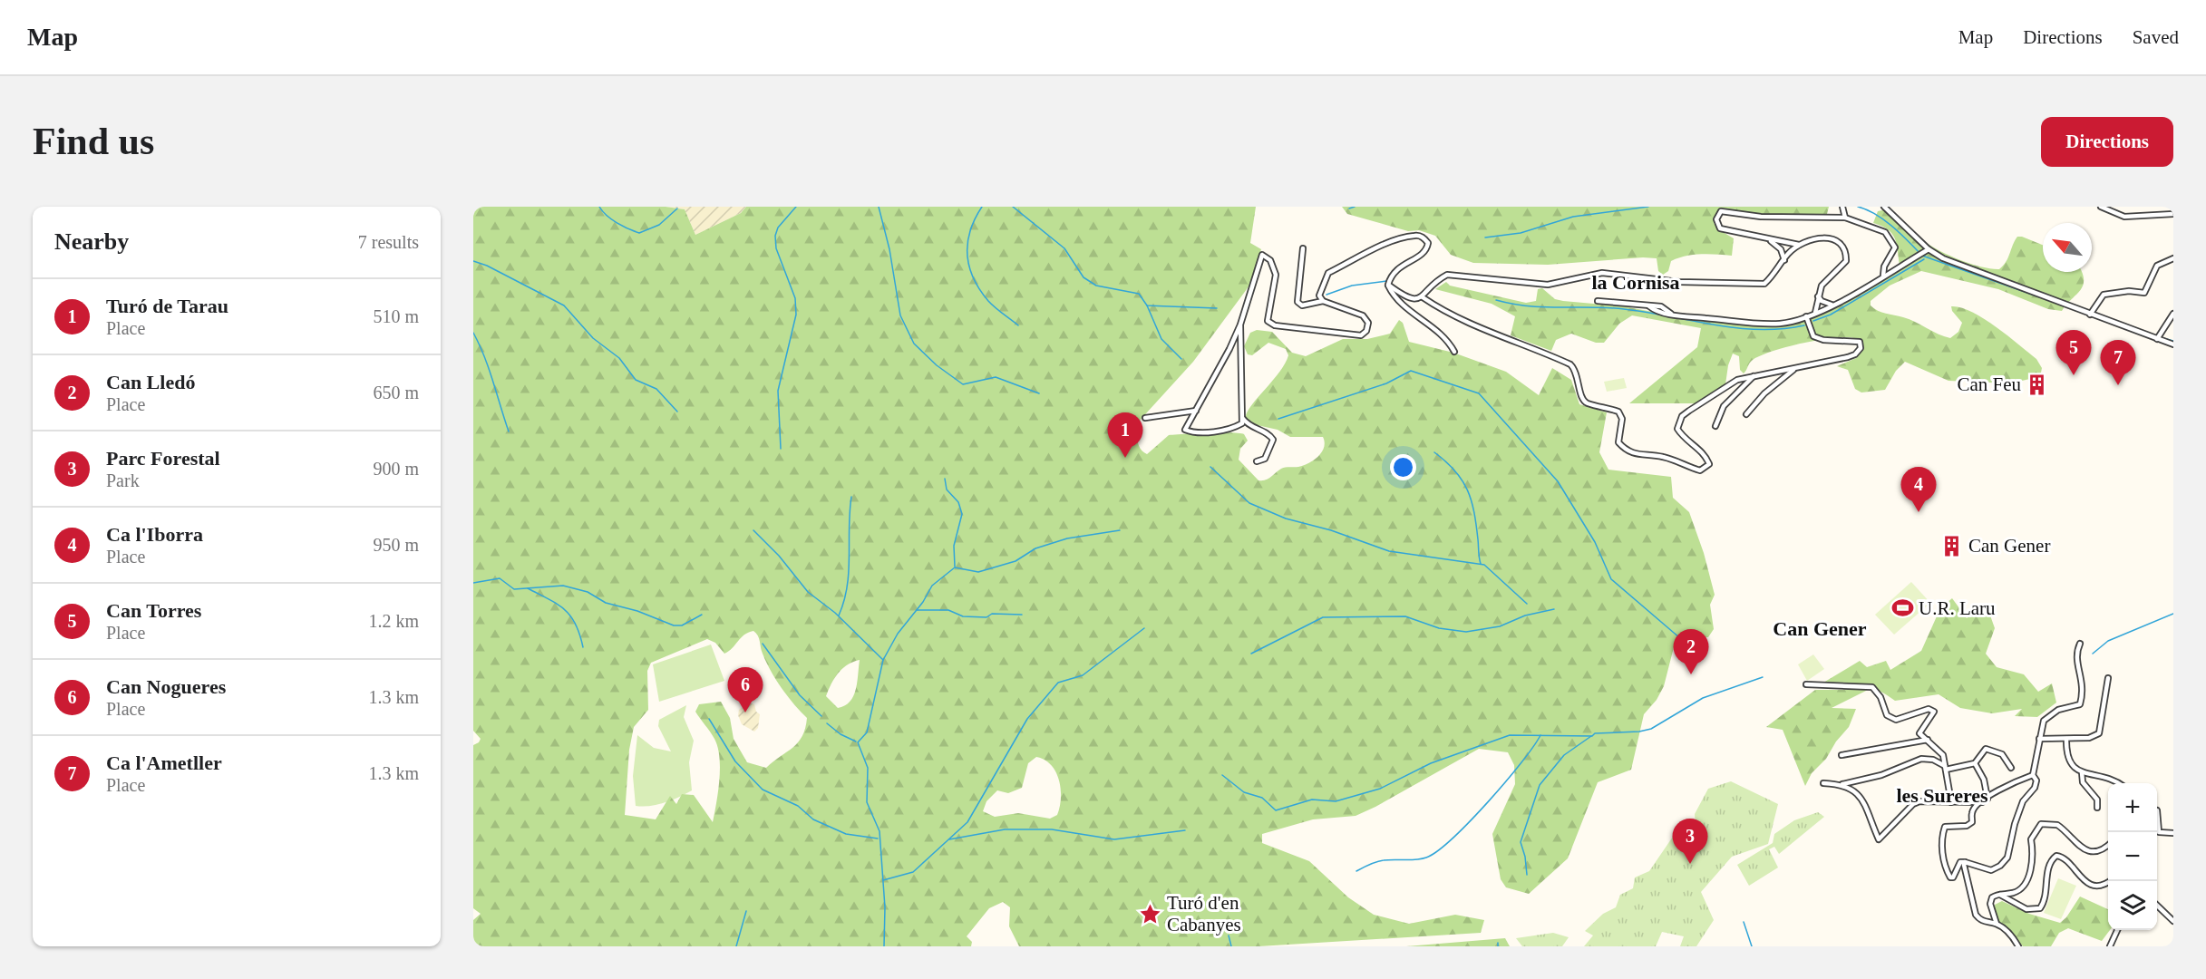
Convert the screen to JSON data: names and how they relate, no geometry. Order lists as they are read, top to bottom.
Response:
{
  "districts": ["la Cornisa", "Can Gener", "les Sureres"],
  "places": {
    "building": ["Can Feu", "Can Gener"],
    "sports": ["U.R. Laru"],
    "place": ["Turó d'en Cabanyes"]
  },
  "north": "top left",
  "page": {
    "header": "Map",
    "nav": ["Map", "Directions", "Saved"],
    "buttons": "Directions",
    "title": "Find us",
    "heading": ["Nearby", "7 results"],
    "list": [
      {
        "mark": "1",
        "name": "Turó de Tarau",
        "note": "Place",
        "value": "510 m"
      },
      {
        "mark": "2",
        "name": "Can Lledó",
        "note": "Place",
        "value": "650 m"
      },
      {
        "mark": "3",
        "name": "Parc Forestal",
        "note": "Park",
        "value": "900 m"
      },
      {
        "mark": "4",
        "name": "Ca l'Iborra",
        "note": "Place",
        "value": "950 m"
      },
      {
        "mark": "5",
        "name": "Can Torres",
        "note": "Place",
        "value": "1.2 km"
      },
      {
        "mark": "6",
        "name": "Can Nogueres",
        "note": "Place",
        "value": "1.3 km"
      },
      {
        "mark": "7",
        "name": "Ca l'Ametller",
        "note": "Place",
        "value": "1.3 km"
      }
    ],
    "pins": [
      "5",
      "7",
      "1",
      "4",
      "2",
      "6",
      "3"
    ],
    "map_buttons": ["+", "−"]
  }
}
